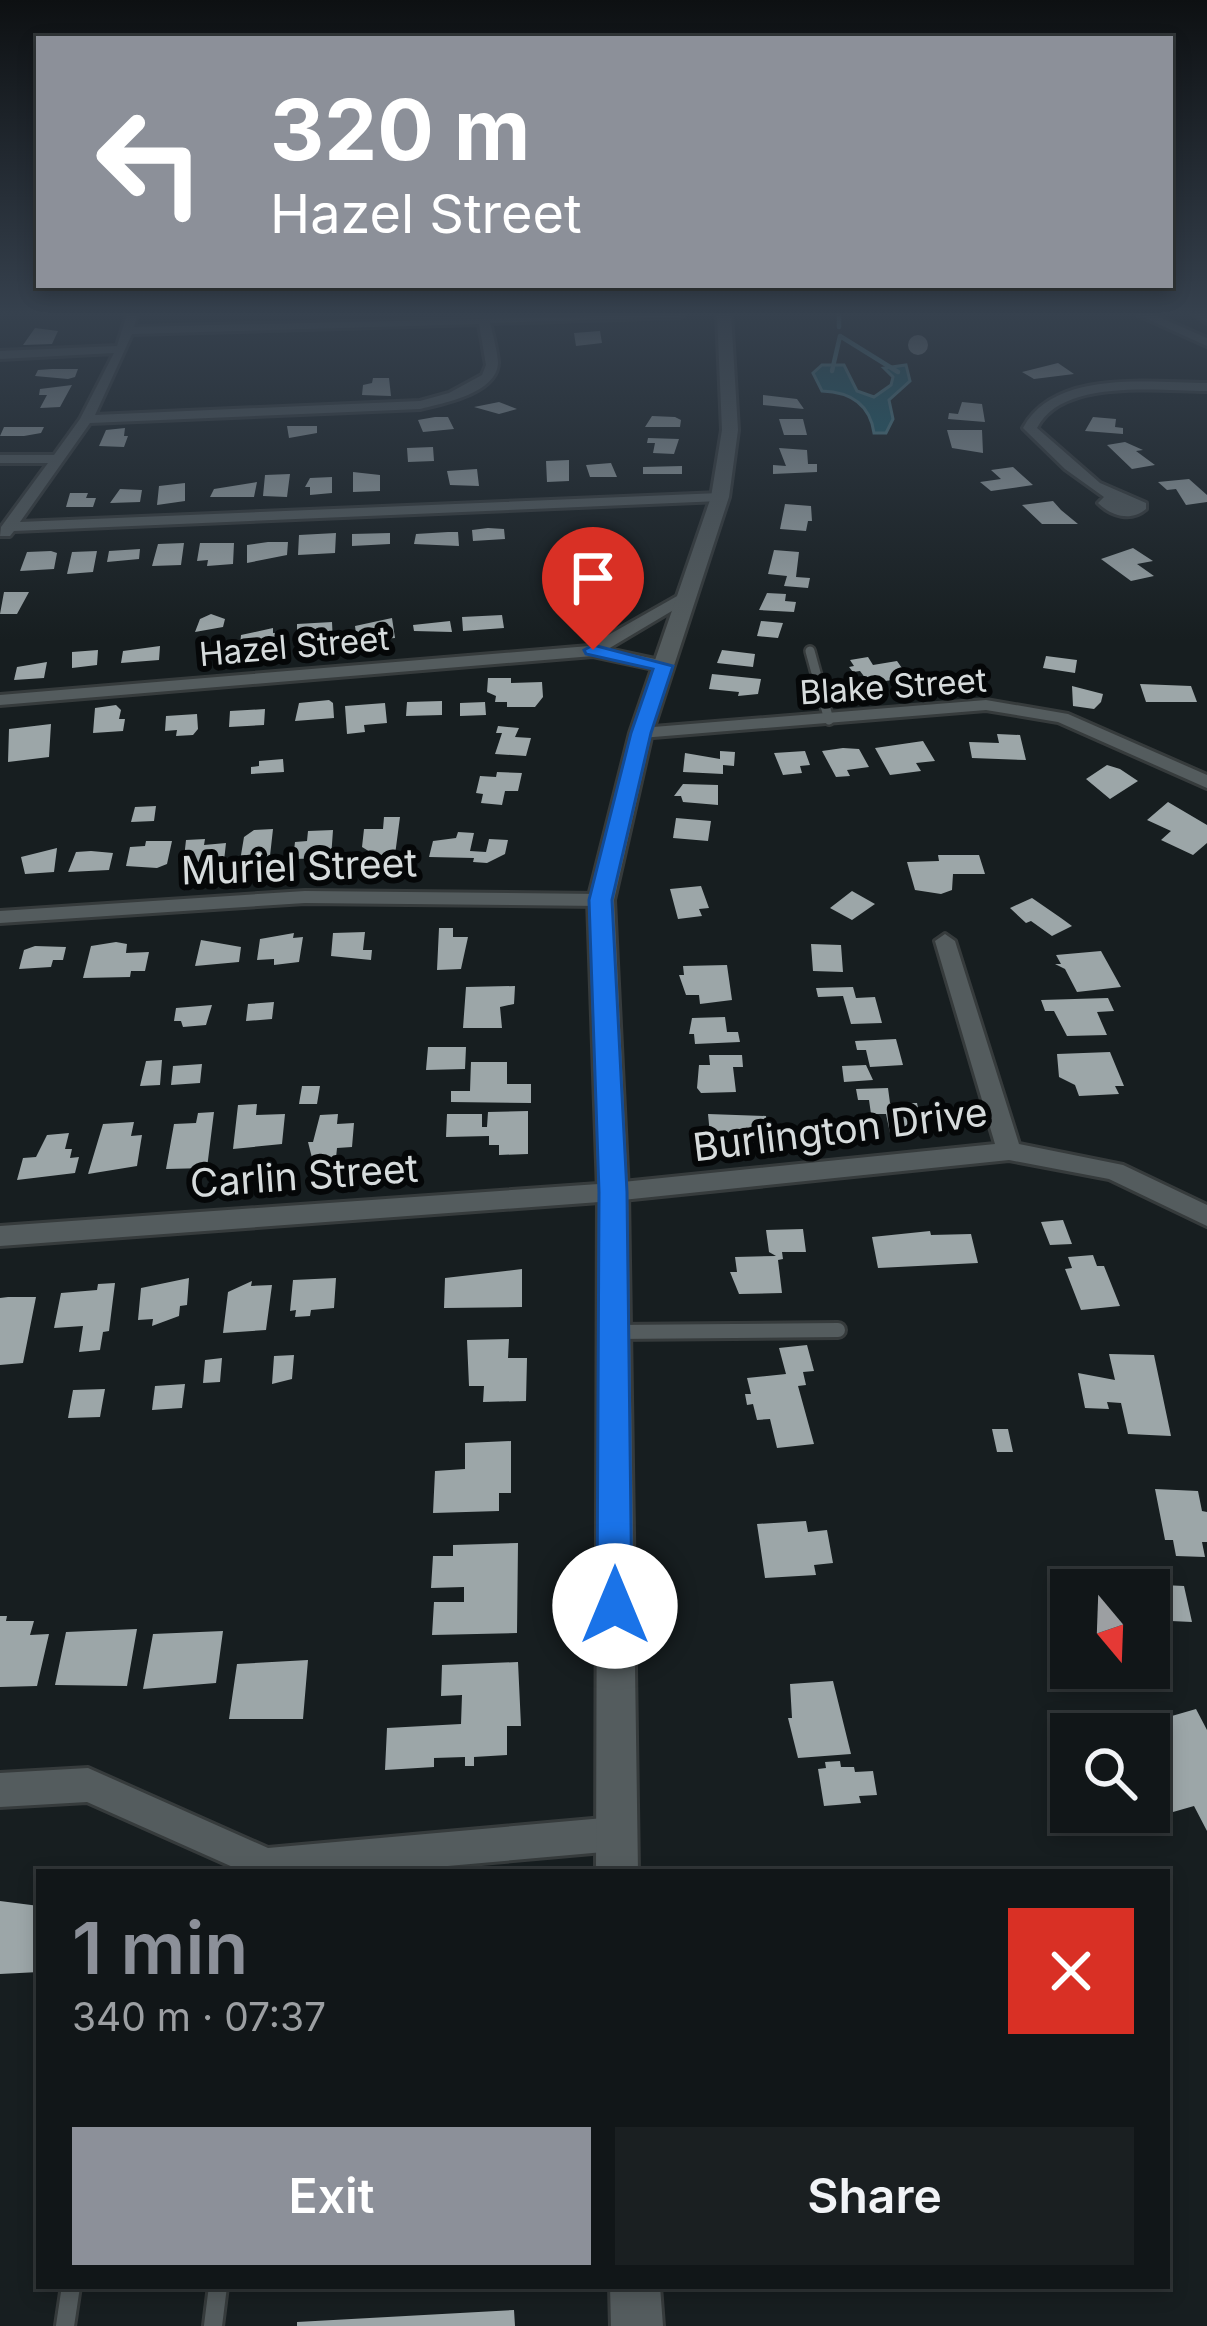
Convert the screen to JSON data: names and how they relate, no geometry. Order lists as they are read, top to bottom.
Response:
{
  "streets": {
    "street": [
      "Hazel Street",
      "Blake Street",
      "Muriel Street",
      "Burlington Drive",
      "Carlin Street"
    ]
  },
  "crossings": [
    ["Burlington Drive", "Carlin Street"]
  ],
  "north": "bottom",
  "page": {
    "turn": ["320 m", "Hazel Street"],
    "heading": ["1 min", "340 m · 07:37"],
    "buttons": ["Exit", "Share"]
  }
}
